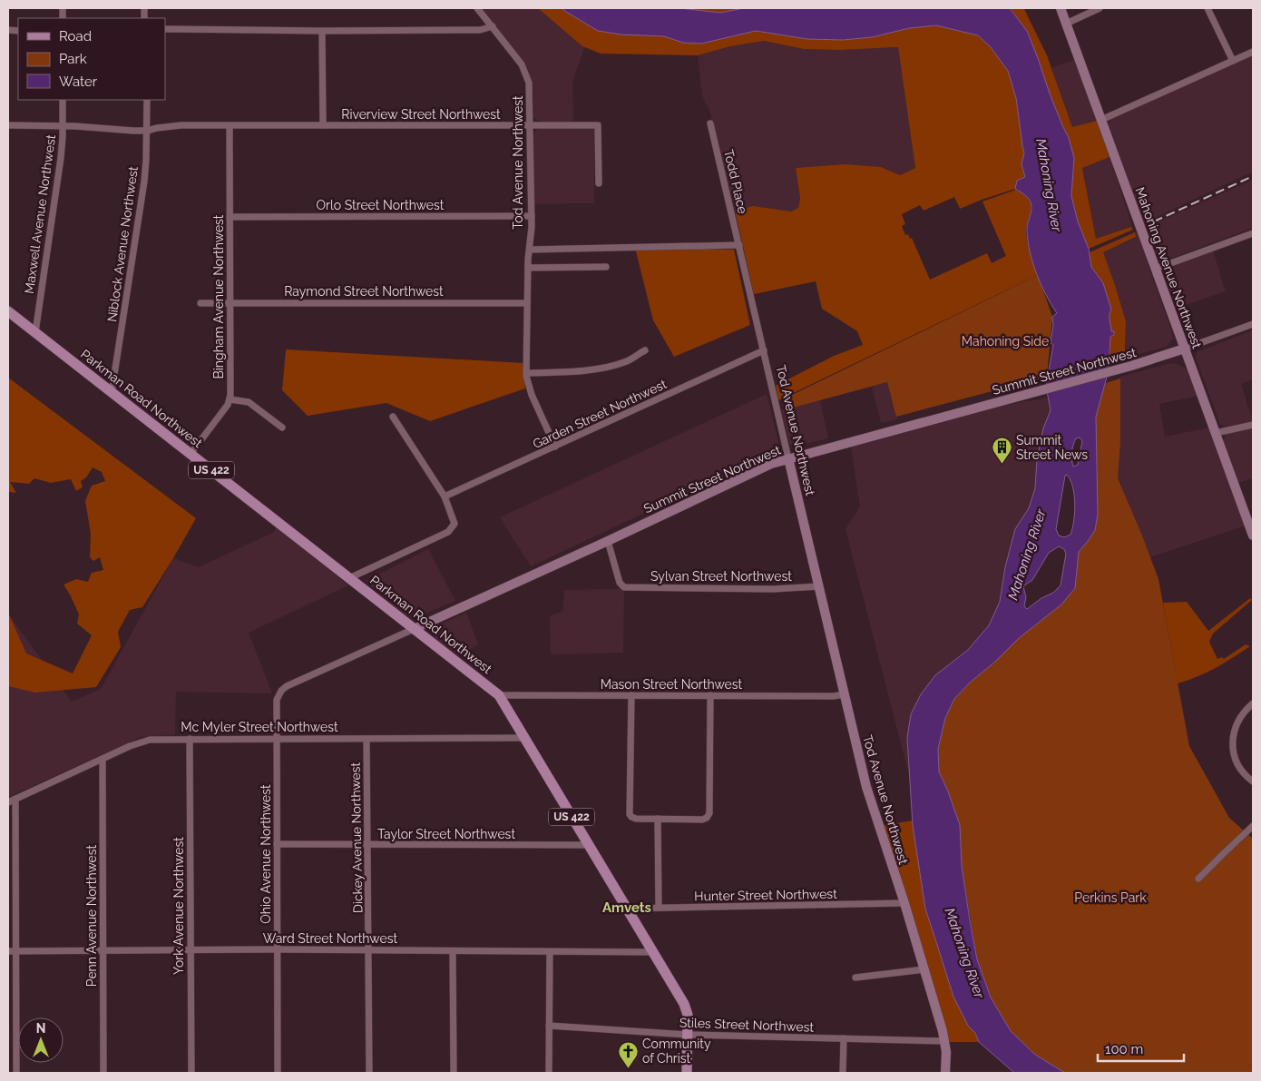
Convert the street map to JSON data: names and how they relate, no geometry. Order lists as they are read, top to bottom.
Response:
{
  "streets": {
    "main road": [
      "Tod Avenue Northwest",
      "Mahoning Avenue Northwest",
      "Summit Street Northwest",
      "Parkman Road Northwest",
      "US 422"
    ],
    "street": [
      "Riverview Street Northwest",
      "Todd Place",
      "Orlo Street Northwest",
      "Maxwell Avenue Northwest",
      "Niblock Avenue Northwest",
      "Raymond Street Northwest",
      "Bingham Avenue Northwest",
      "Garden Street Northwest",
      "Sylvan Street Northwest",
      "Mason Street Northwest",
      "Mc Myler Street Northwest",
      "Taylor Street Northwest",
      "Dickey Avenue Northwest",
      "Ohio Avenue Northwest",
      "Hunter Street Northwest",
      "York Avenue Northwest",
      "Penn Avenue Northwest",
      "Ward Street Northwest",
      "Stiles Street Northwest"
    ]
  },
  "crossings": [
    ["Riverview Street Northwest", "Tod Avenue Northwest"],
    ["Riverview Street Northwest", "Bingham Avenue Northwest"],
    ["Tod Avenue Northwest", "Todd Place"],
    ["Tod Avenue Northwest", "Orlo Street Northwest"],
    ["Tod Avenue Northwest", "Raymond Street Northwest"],
    ["Tod Avenue Northwest", "Summit Street Northwest"],
    ["Tod Avenue Northwest", "Garden Street Northwest"],
    ["Tod Avenue Northwest", "Sylvan Street Northwest"],
    ["Tod Avenue Northwest", "Mason Street Northwest"],
    ["Tod Avenue Northwest", "Hunter Street Northwest"],
    ["Tod Avenue Northwest", "Stiles Street Northwest"],
    ["Orlo Street Northwest", "Bingham Avenue Northwest"],
    ["Maxwell Avenue Northwest", "Parkman Road Northwest"],
    ["Niblock Avenue Northwest", "Parkman Road Northwest"],
    ["Mahoning Avenue Northwest", "Summit Street Northwest"],
    ["Raymond Street Northwest", "Bingham Avenue Northwest"],
    ["Summit Street Northwest", "Parkman Road Northwest"],
    ["Summit Street Northwest", "Sylvan Street Northwest"],
    ["Summit Street Northwest", "Ohio Avenue Northwest"],
    ["Parkman Road Northwest", "Mason Street Northwest"],
    ["Parkman Road Northwest", "Mc Myler Street Northwest"],
    ["Parkman Road Northwest", "Taylor Street Northwest"],
    ["Parkman Road Northwest", "Hunter Street Northwest"],
    ["Parkman Road Northwest", "Ward Street Northwest"],
    ["Parkman Road Northwest", "Stiles Street Northwest"],
    ["Mc Myler Street Northwest", "Dickey Avenue Northwest"],
    ["Mc Myler Street Northwest", "Ohio Avenue Northwest"],
    ["Mc Myler Street Northwest", "York Avenue Northwest"],
    ["Mc Myler Street Northwest", "Penn Avenue Northwest"],
    ["Taylor Street Northwest", "Dickey Avenue Northwest"],
    ["Taylor Street Northwest", "Ohio Avenue Northwest"],
    ["Dickey Avenue Northwest", "Ward Street Northwest"],
    ["Ohio Avenue Northwest", "Ward Street Northwest"],
    ["York Avenue Northwest", "Ward Street Northwest"],
    ["Penn Avenue Northwest", "Ward Street Northwest"]
  ],
  "districts": ["Amvets"],
  "water": ["Mahoning River"],
  "parks": ["Mahoning Side", "Perkins Park"],
  "places": {
    "building": ["Summit Street News"],
    "church": ["Community of Christ"]
  },
  "legend": ["Road", "Park", "Water"],
  "scale_bar": "100 m",
  "north": "top"
}
